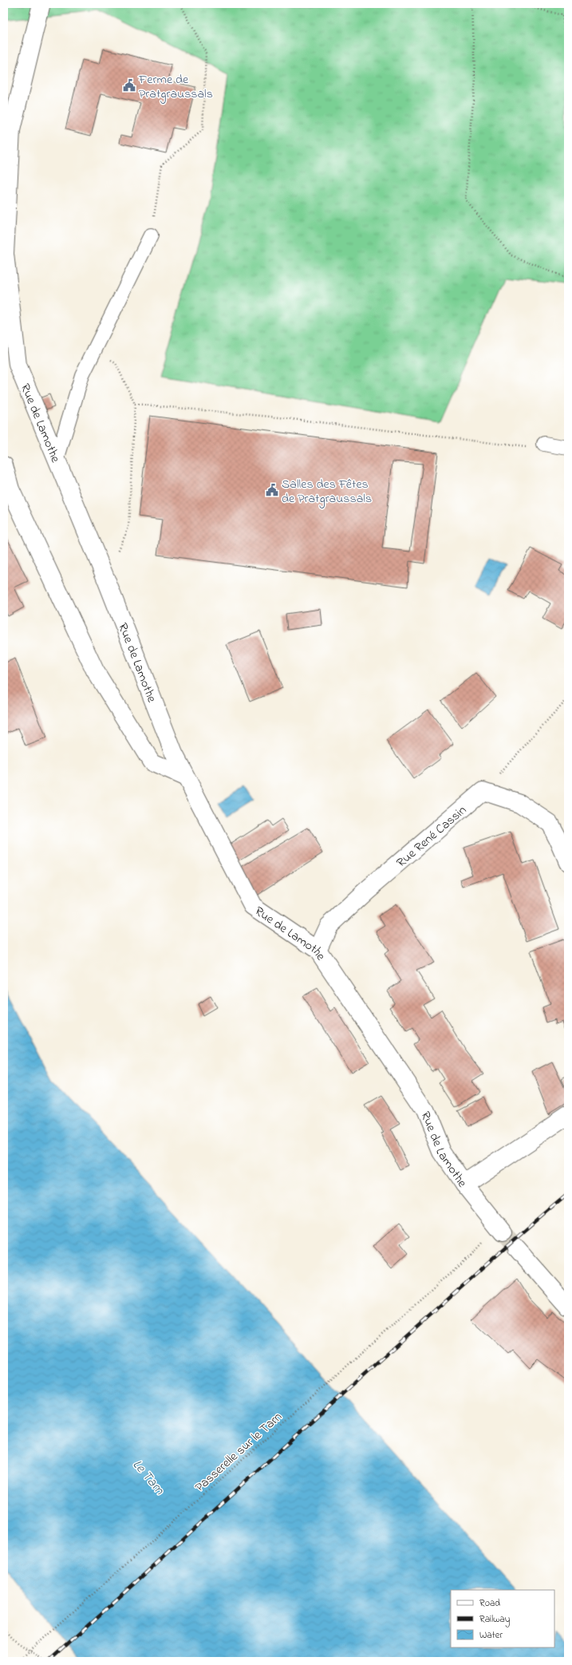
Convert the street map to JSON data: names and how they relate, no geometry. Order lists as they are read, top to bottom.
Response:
{
  "streets": {
    "street": ["Rue de Lamothe", "Rue René Cassin"],
    "path": ["Passerelle sur le Tarn"]
  },
  "crossings": [
    ["Rue de Lamothe", "Rue René Cassin"]
  ],
  "water": ["Le Tarn"],
  "places": {
    "public building": ["Ferme de Pratgraussals", "Salles des Fêtes de Pratgraussals"]
  },
  "legend": ["Road", "Railway", "Water"]
}
